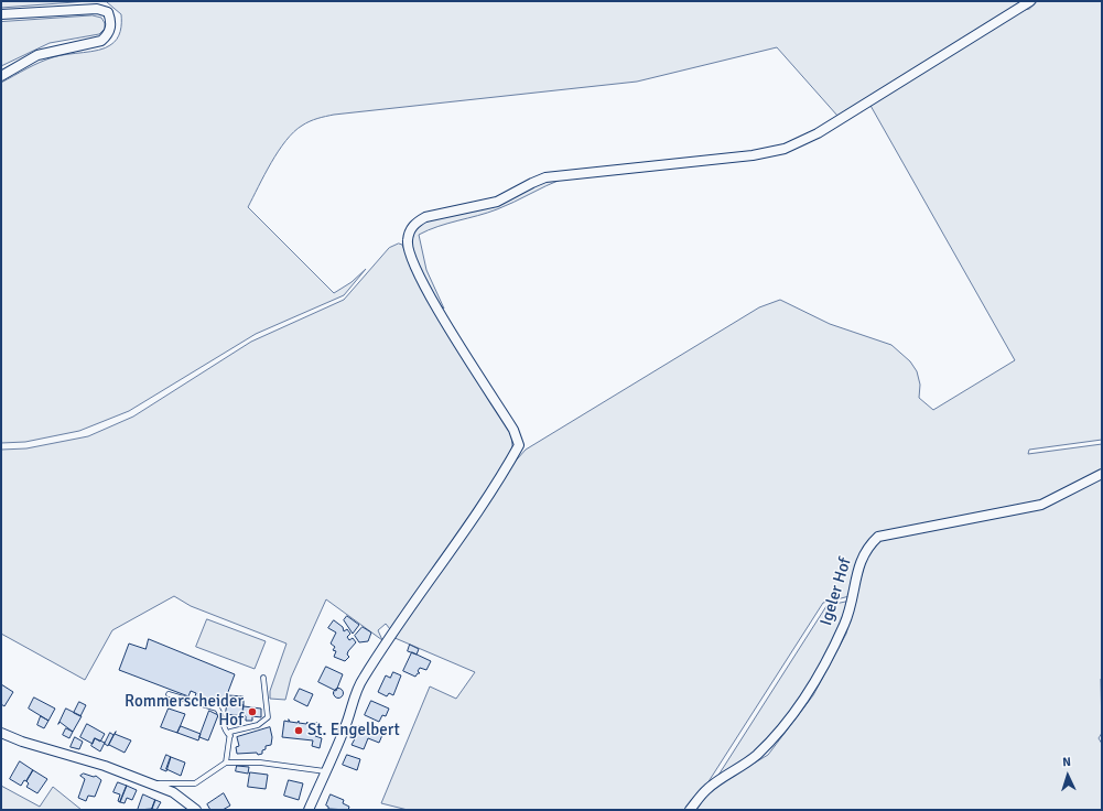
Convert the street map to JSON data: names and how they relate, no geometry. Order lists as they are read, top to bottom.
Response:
{
  "streets": {
    "street": ["Igeler Hof"]
  },
  "places": ["Rommerscheider Hof", "St. Engelbert"],
  "north": "top"
}
